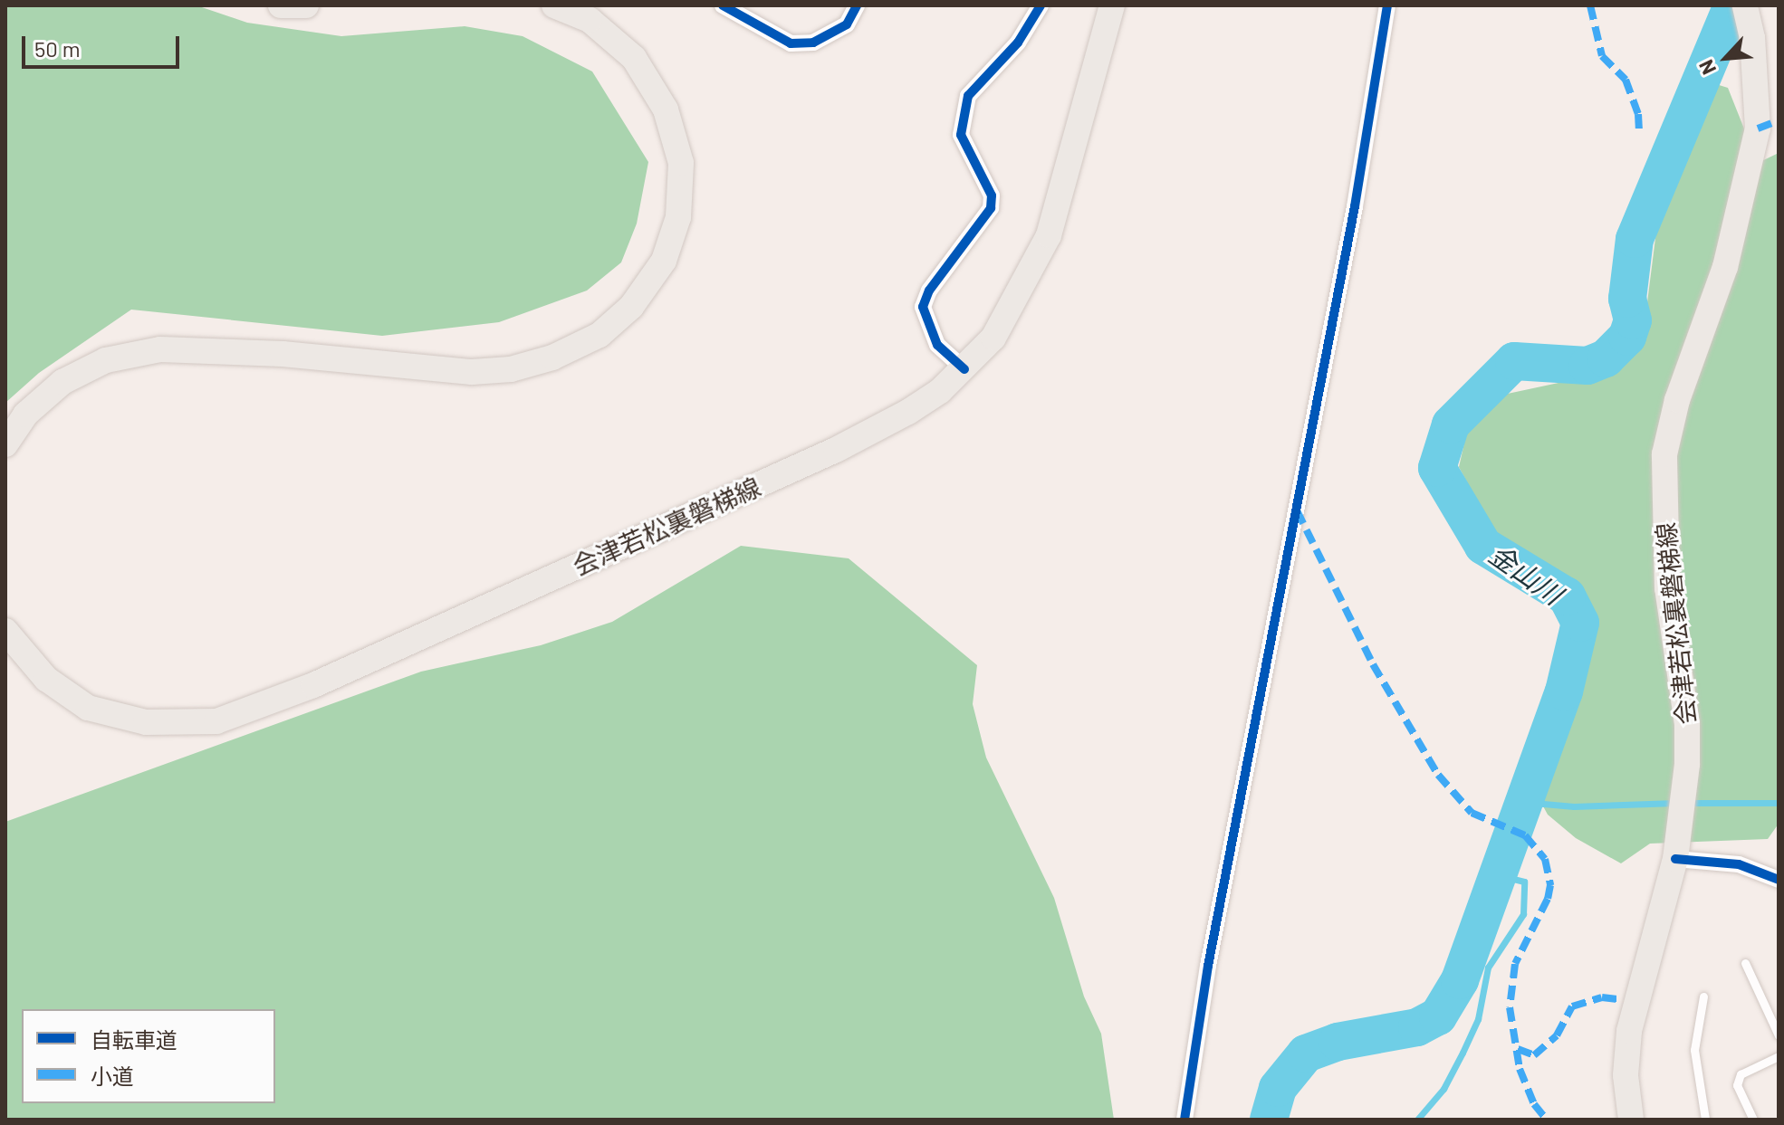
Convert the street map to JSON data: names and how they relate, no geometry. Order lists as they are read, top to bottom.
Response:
{
  "streets": {
    "main road": ["会津若松裏磐梯線"]
  },
  "water": ["金山川"],
  "legend": ["自転車道", "小道"],
  "scale_bar": "50 m",
  "north": "bottom left"
}
